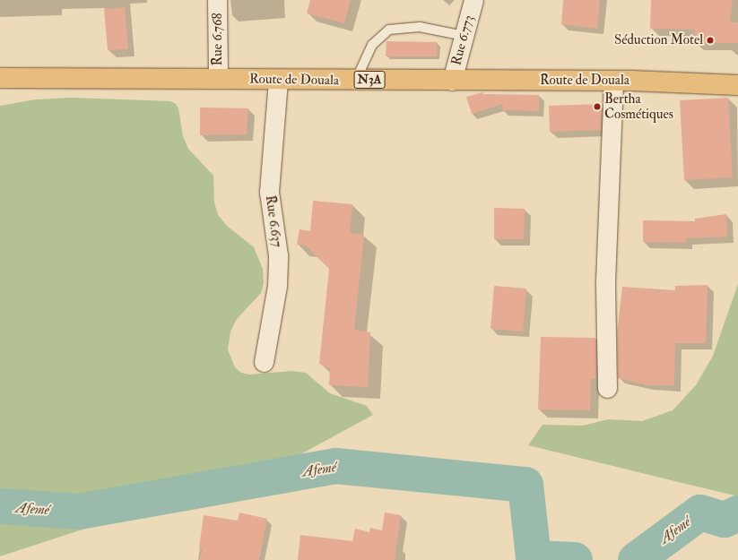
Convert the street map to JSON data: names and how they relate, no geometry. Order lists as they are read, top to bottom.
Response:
{
  "streets": {
    "highway": ["Route de Douala", "N3A"],
    "street": ["Rue 6.768", "Rue 6.773", "Rue 6.637"]
  },
  "crossings": [
    ["Rue 6.768", "Route de Douala"],
    ["Rue 6.773", "Route de Douala"],
    ["Route de Douala", "Rue 6.637"]
  ],
  "water": ["Afemé"],
  "places": ["Séduction Motel", "Bertha Cosmétiques"]
}
